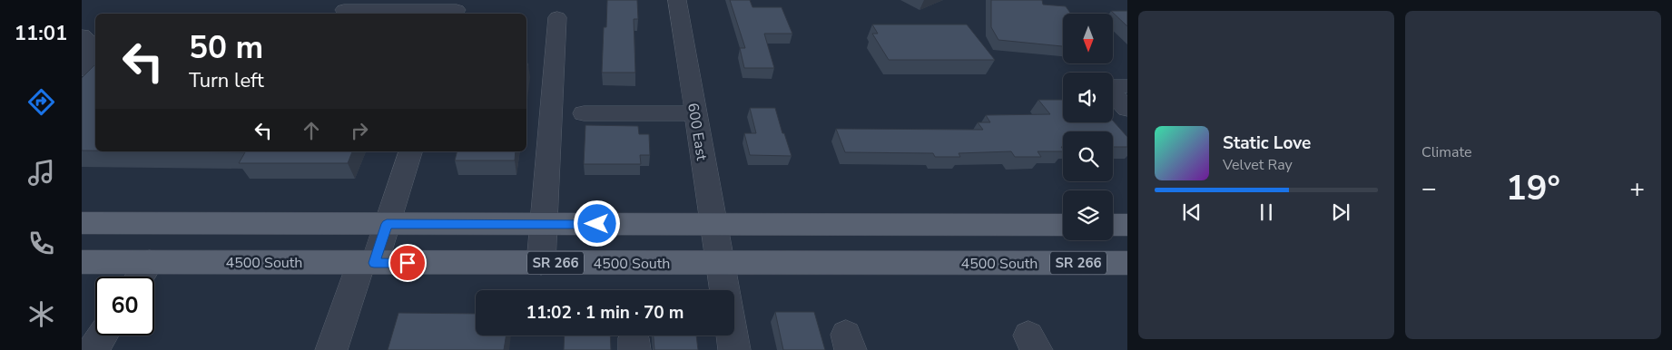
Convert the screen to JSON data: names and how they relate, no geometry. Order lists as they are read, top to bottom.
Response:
{
  "streets": {
    "main road": ["4500 South", "SR 266"],
    "street": ["600 East"]
  },
  "crossings": [
    ["600 East", "4500 South"]
  ],
  "north": "bottom",
  "page": {
    "tabs": "11:01",
    "tile": "Climate",
    "turn": ["50 m", "Turn left"],
    "song": ["Static Love", "Velvet Ray"],
    "heat": ["−", "19°", "+"],
    "limit": "60",
    "trip": "11:02 · 1 min · 70 m"
  }
}
